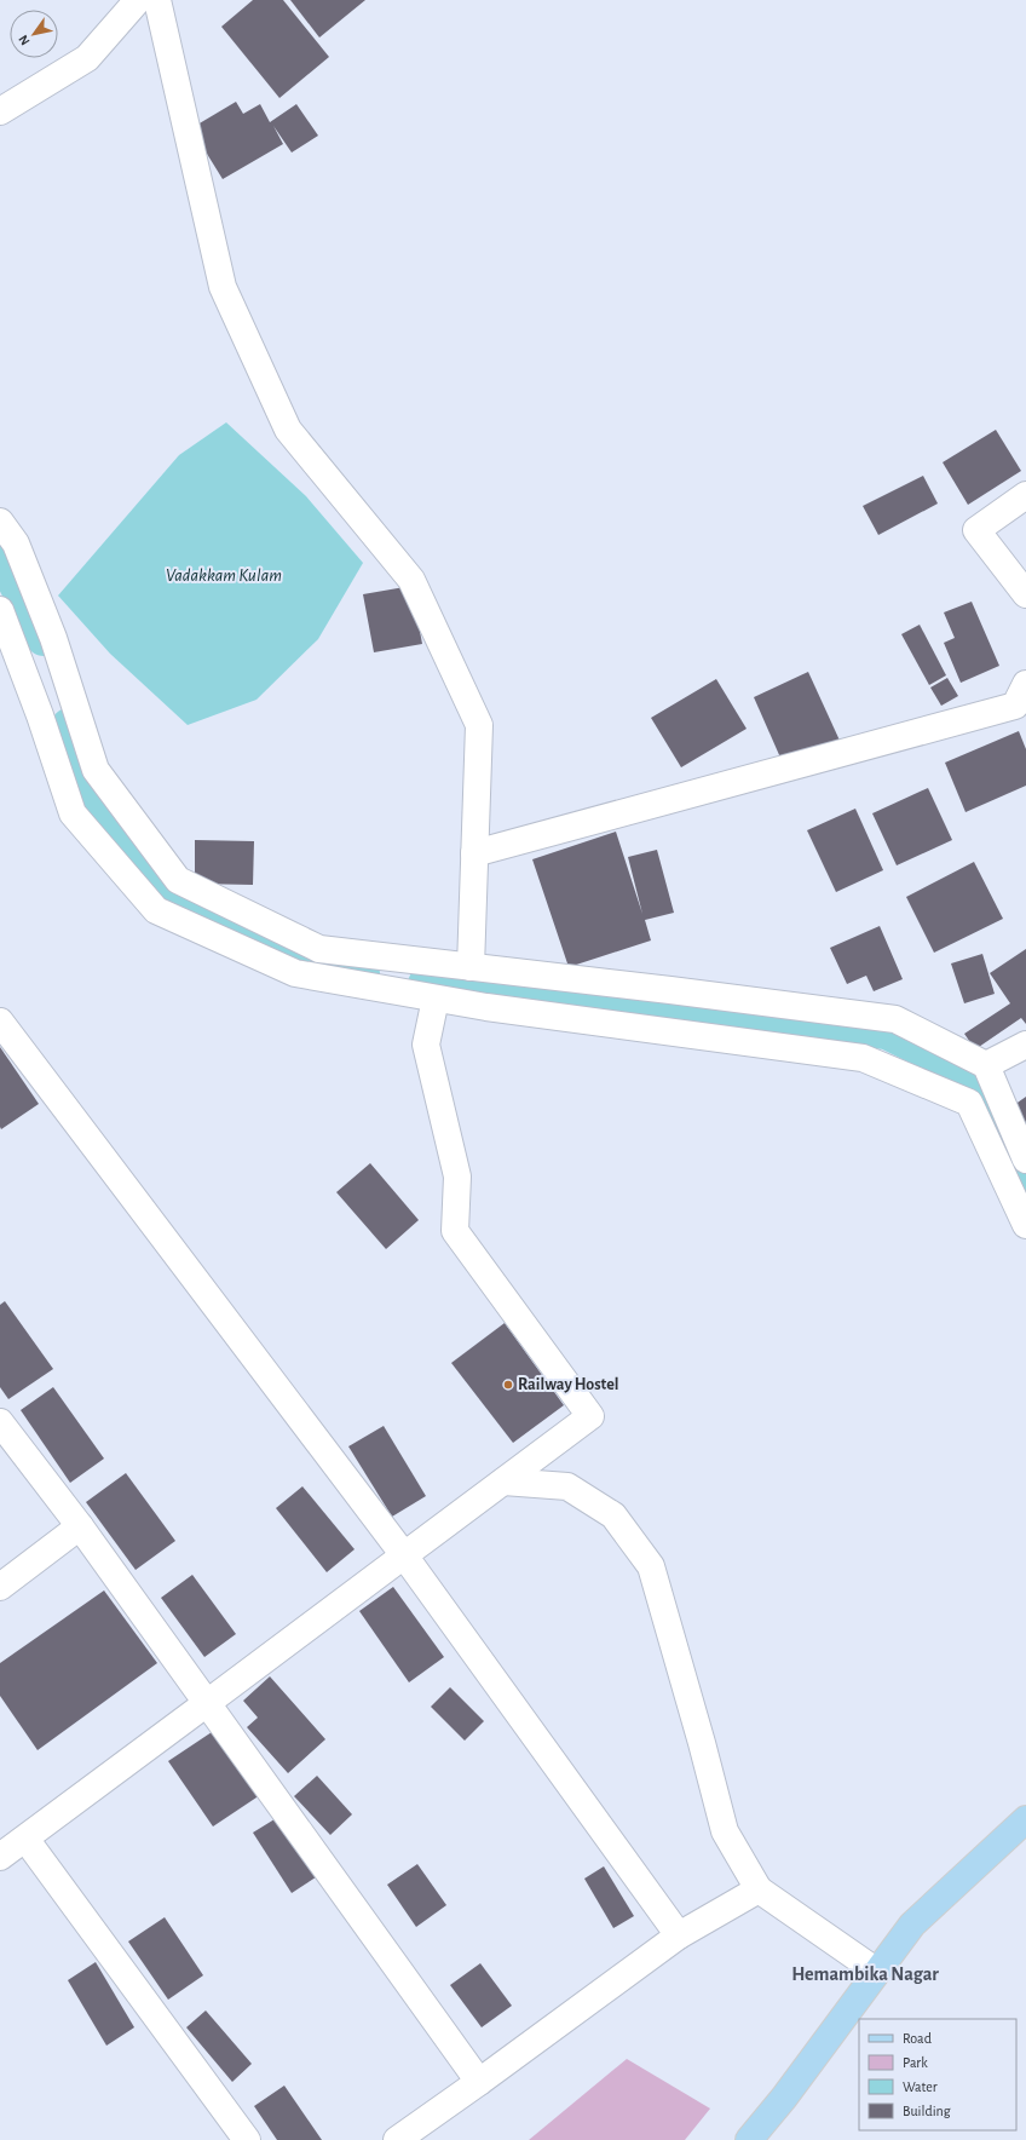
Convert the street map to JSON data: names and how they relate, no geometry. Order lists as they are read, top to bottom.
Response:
{
  "districts": ["Hemambika Nagar"],
  "water": ["Vadakkam Kulam"],
  "places": ["Railway Hostel"],
  "legend": [
    "Road",
    "Park",
    "Water",
    "Building"
  ],
  "north": "bottom left"
}
